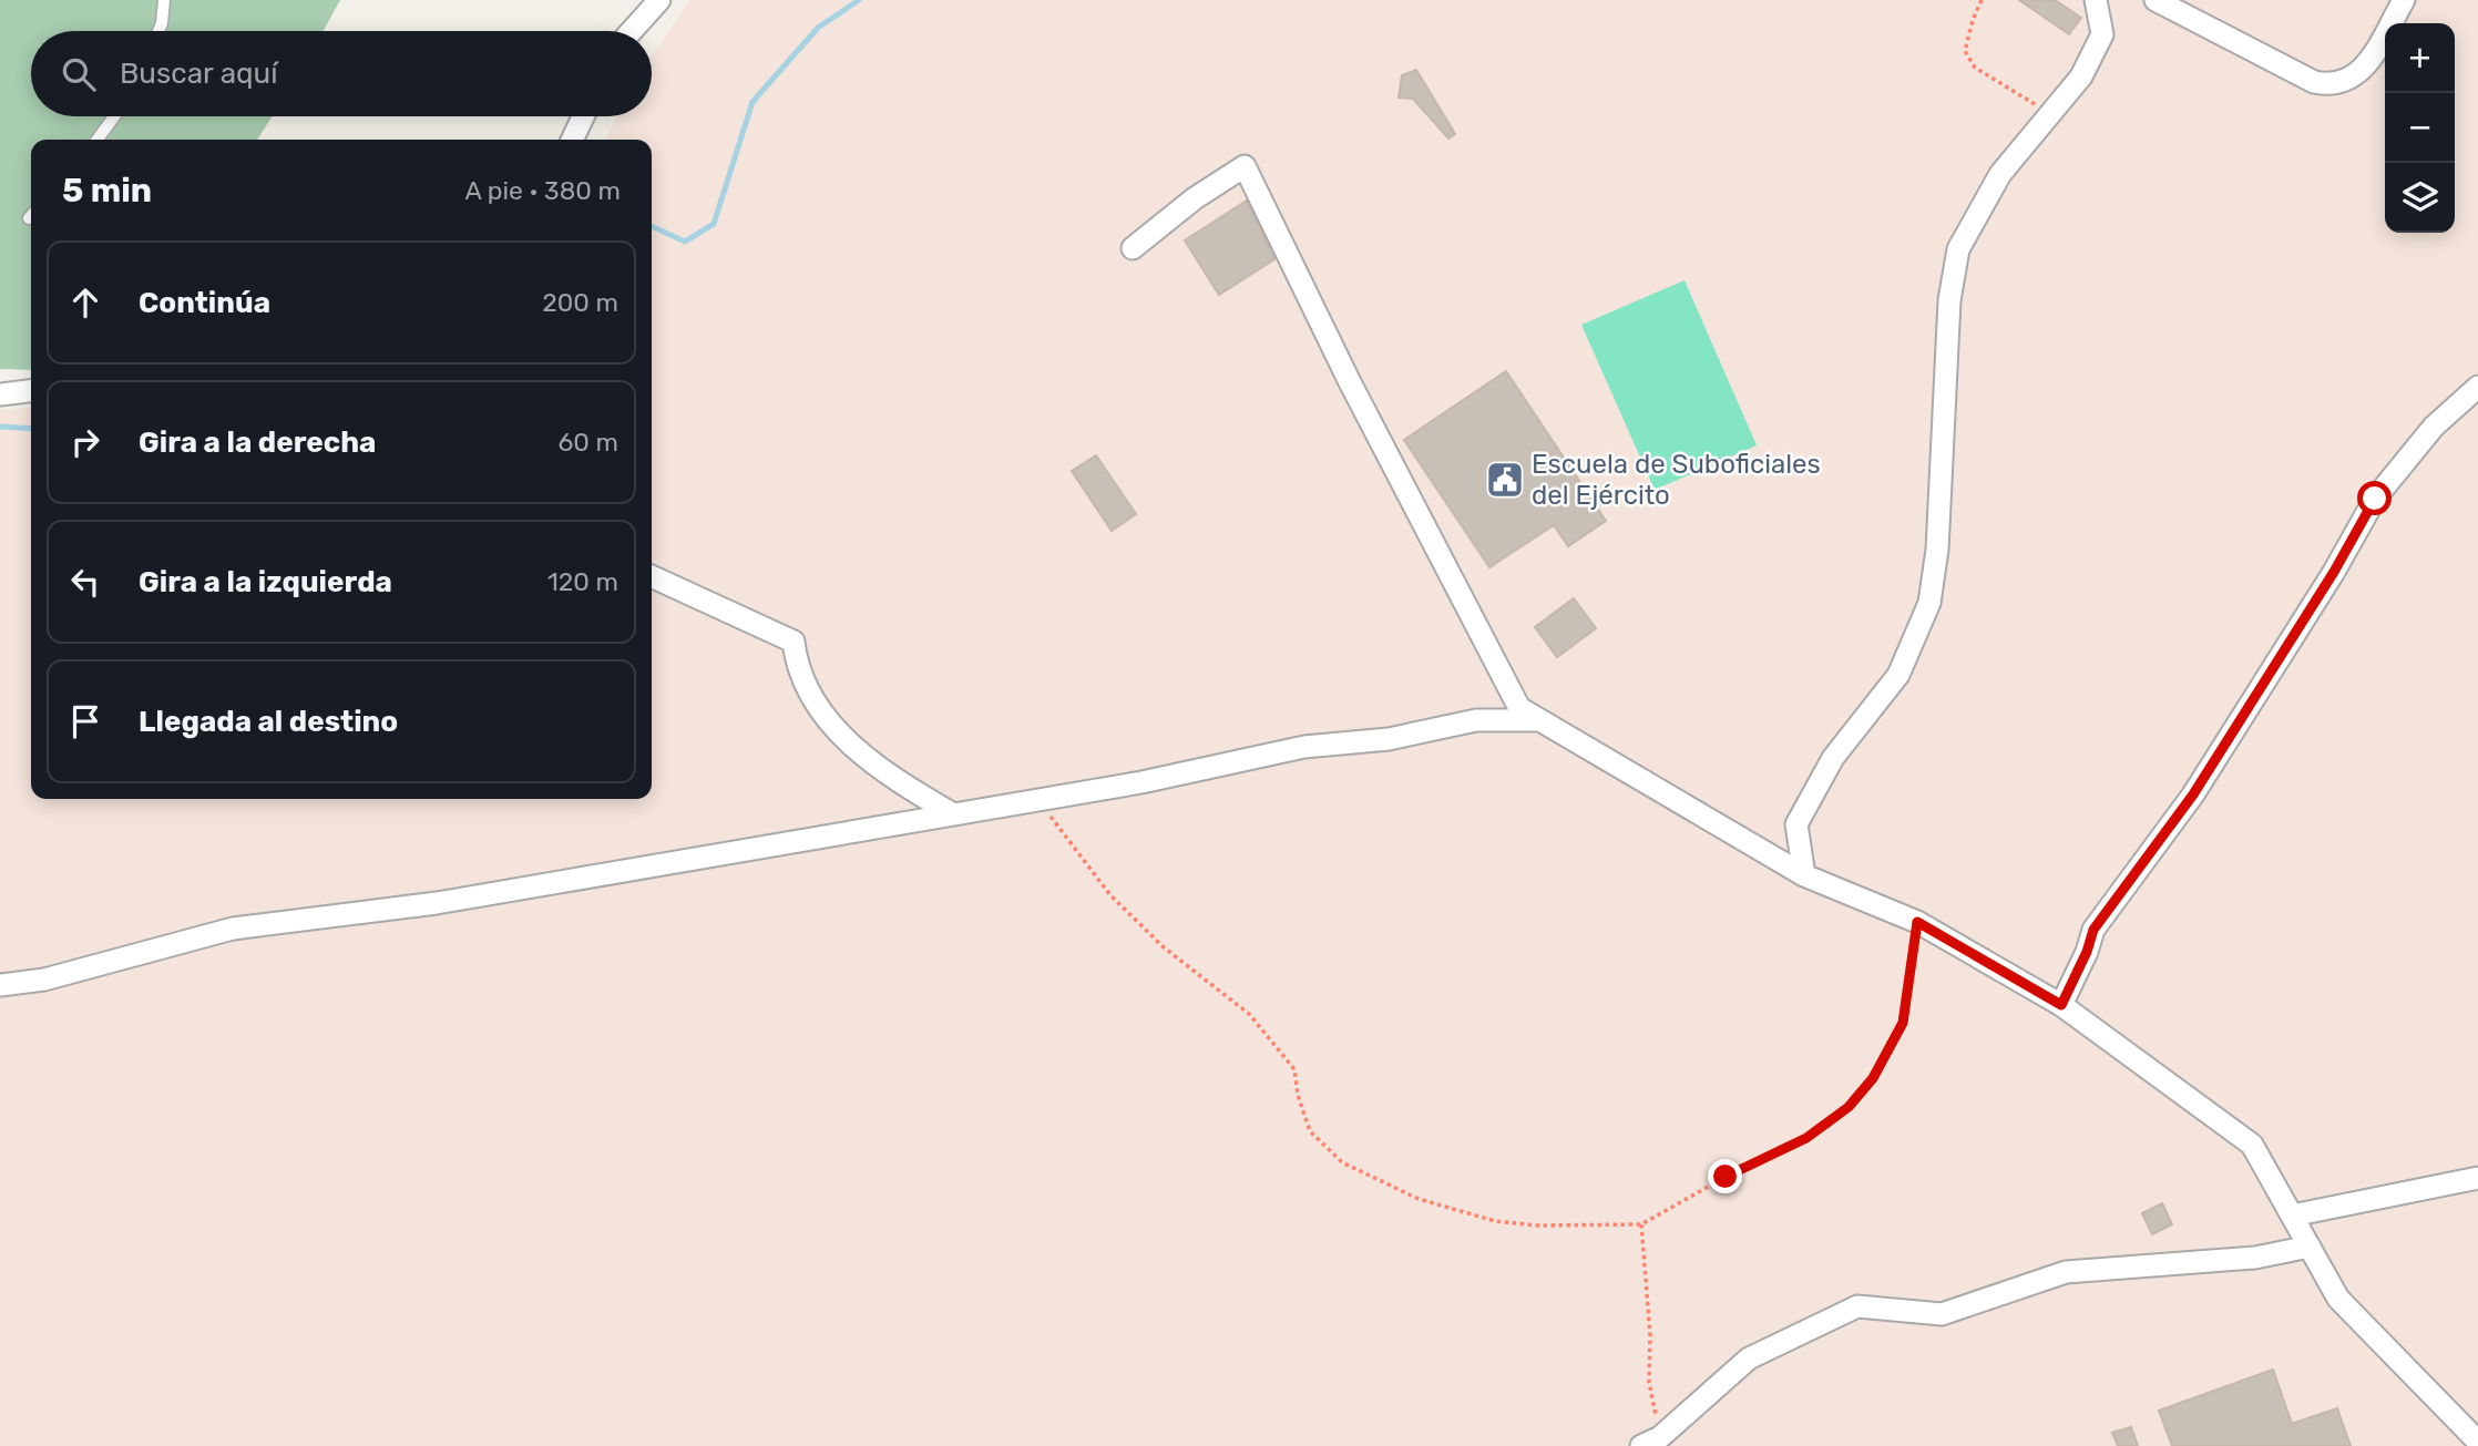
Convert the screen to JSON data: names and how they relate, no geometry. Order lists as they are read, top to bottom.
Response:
{
  "places": {
    "public building": ["Escuela de Suboficiales del Ejército"]
  },
  "page": {
    "map_buttons": ["+", "−"],
    "search": "Buscar aquí",
    "heading": ["5 min", "A pie · 380 m"],
    "list": [
      ["Continúa", "200 m"],
      ["Gira a la derecha", "60 m"],
      ["Gira a la izquierda", "120 m"],
      "Llegada al destino"
    ]
  }
}
